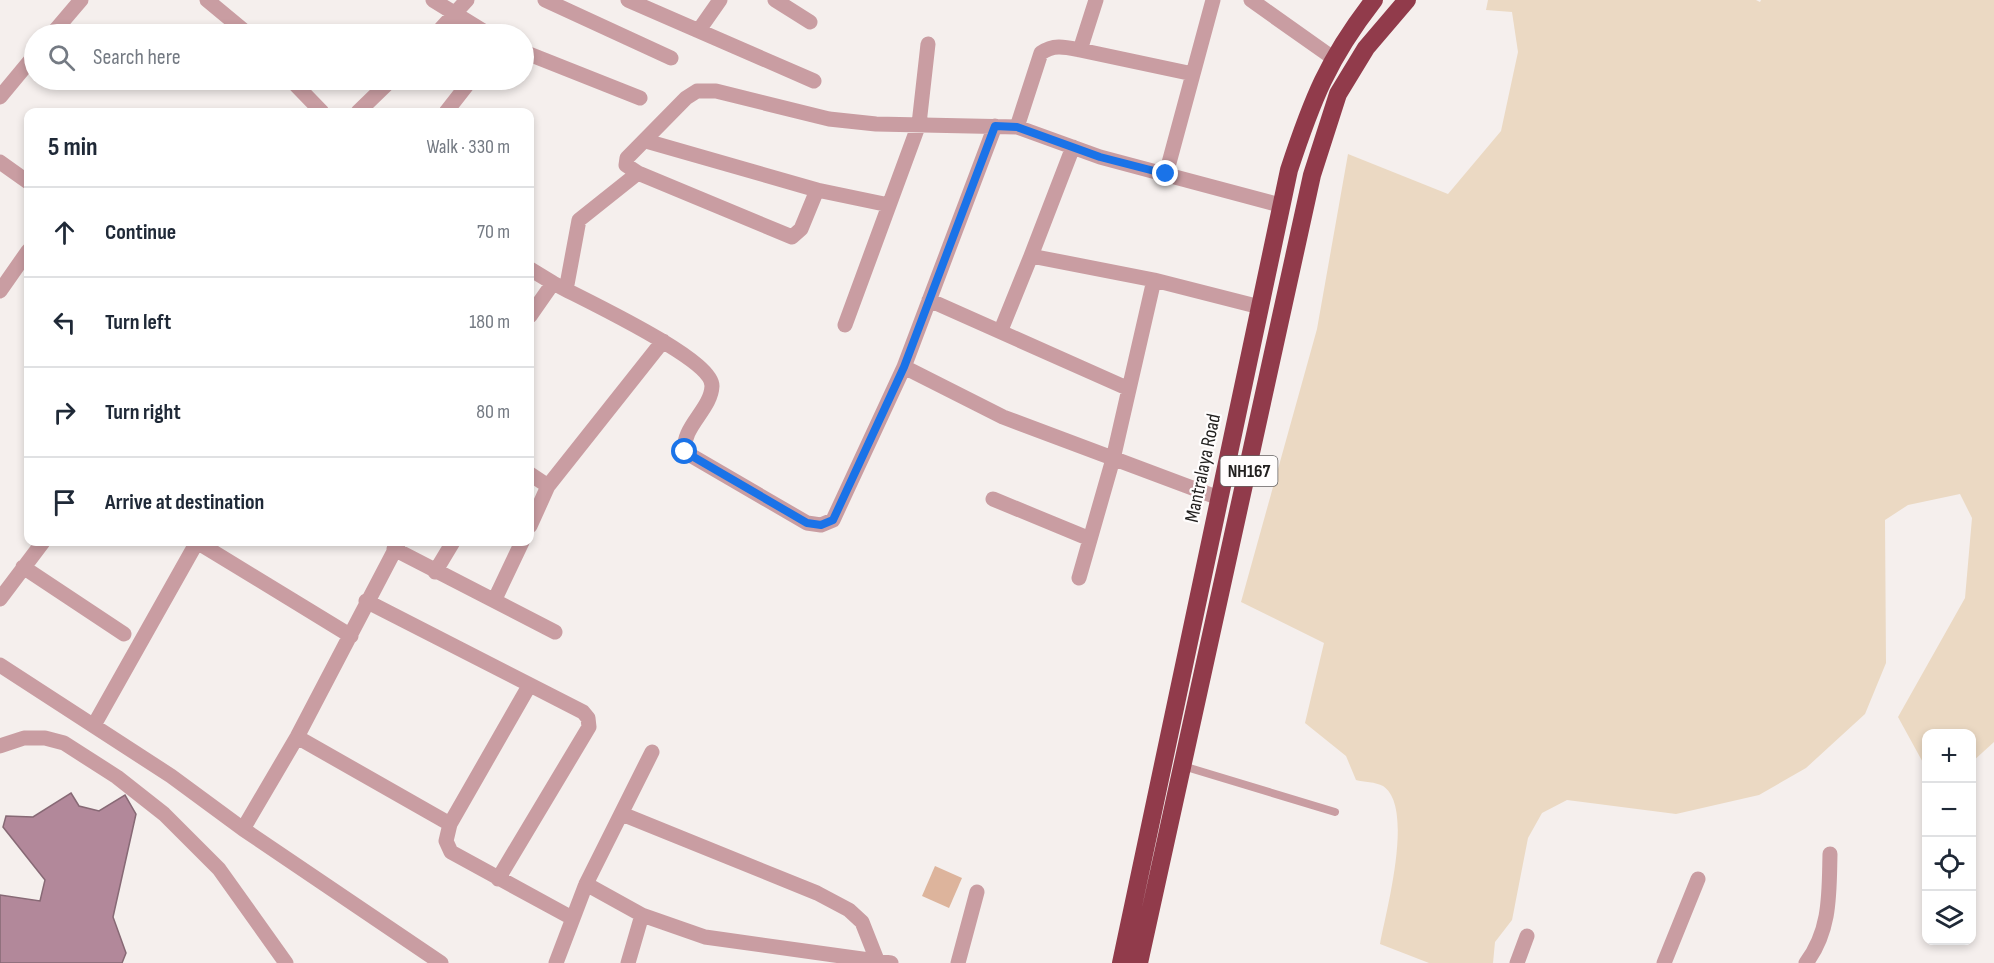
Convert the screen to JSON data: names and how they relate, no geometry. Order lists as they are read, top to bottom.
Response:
{
  "streets": {
    "highway": ["Mantralaya Road", "NH167"]
  },
  "page": {
    "search": "Search here",
    "heading": ["5 min", "Walk · 330 m"],
    "list": [
      ["Continue", "70 m"],
      ["Turn left", "180 m"],
      ["Turn right", "80 m"],
      "Arrive at destination"
    ],
    "map_buttons": ["+", "−"]
  }
}
